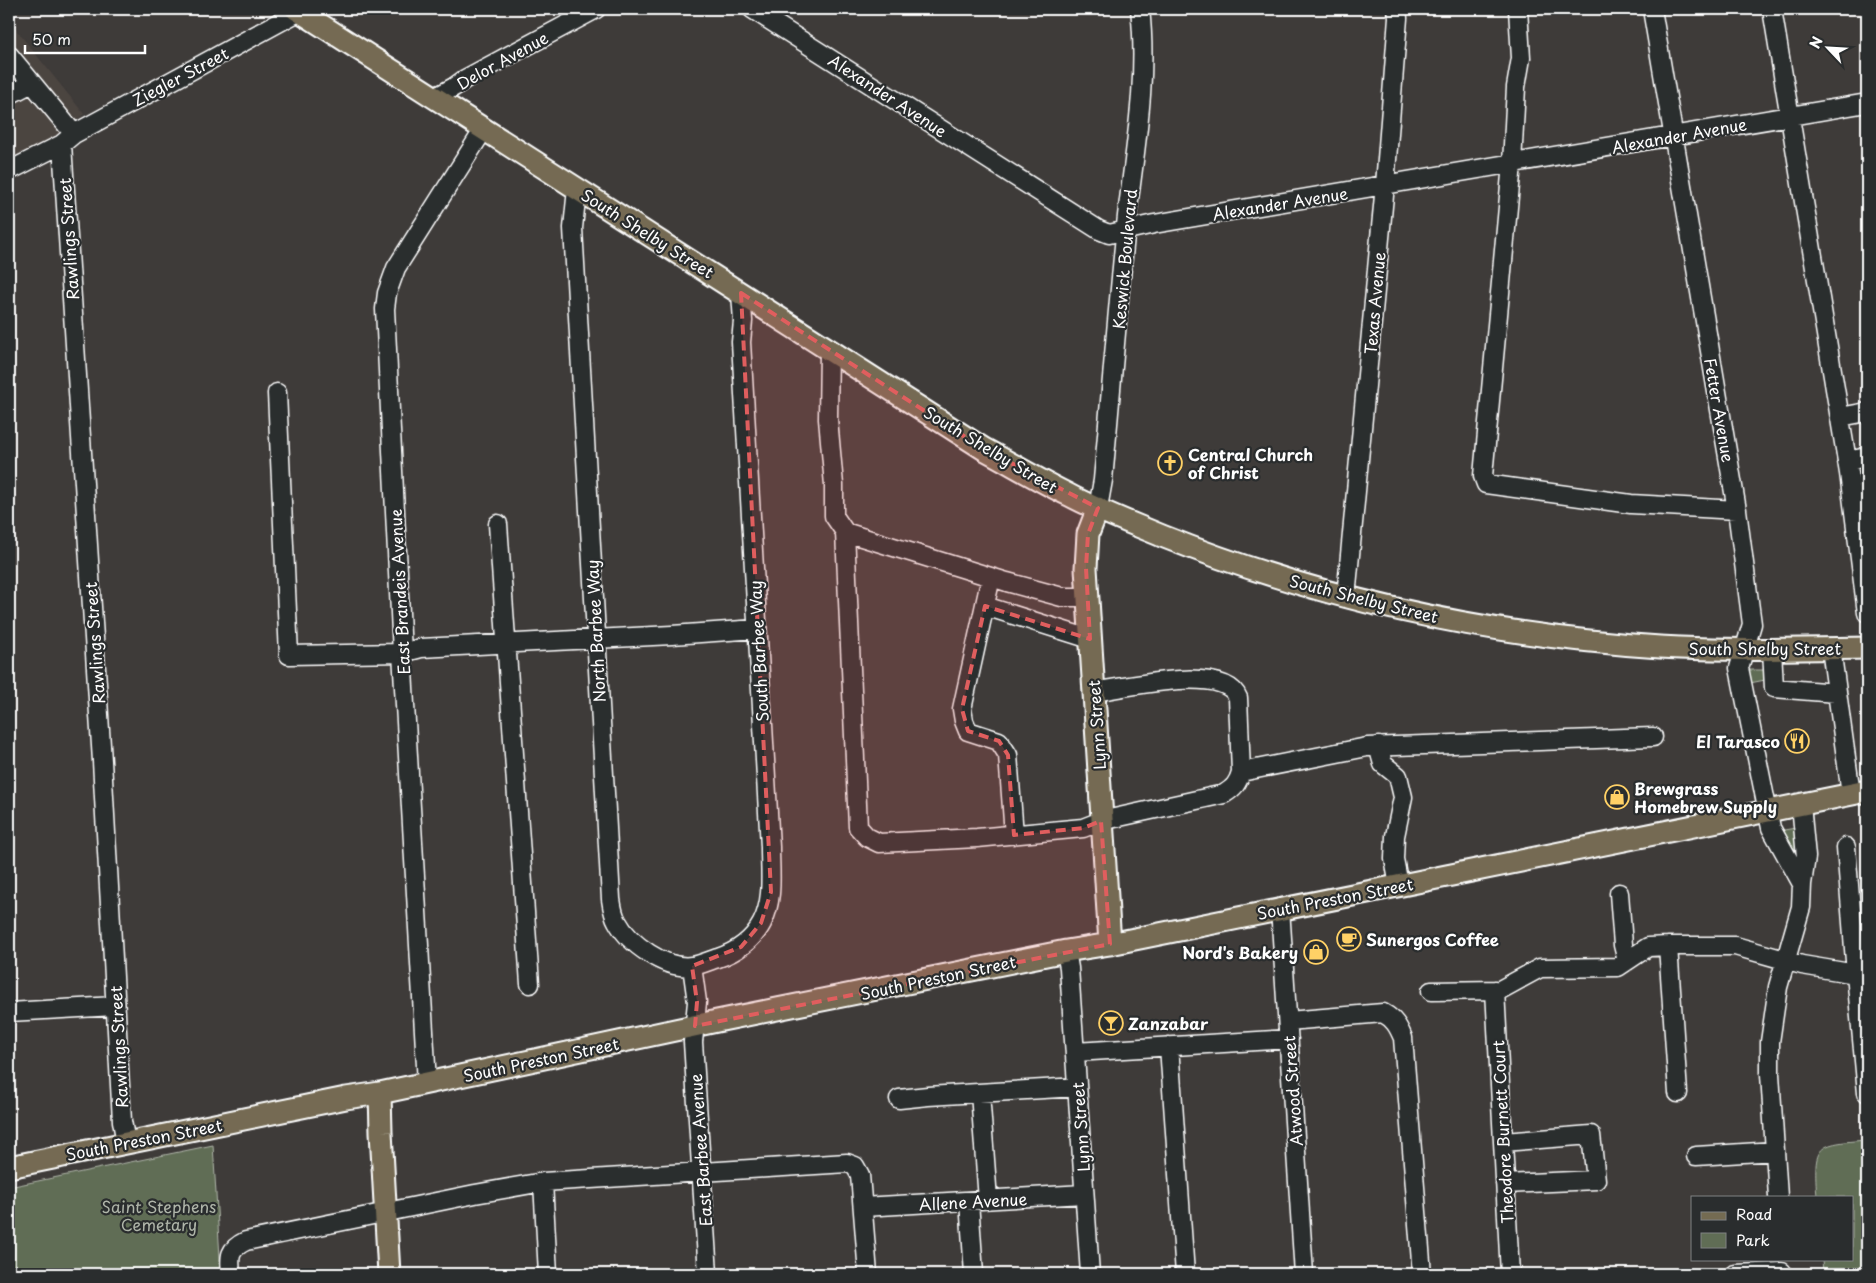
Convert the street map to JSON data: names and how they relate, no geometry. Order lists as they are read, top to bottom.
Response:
{
  "streets": {
    "main road": ["South Shelby Street", "Lynn Street", "South Preston Street"],
    "street": [
      "Delor Avenue",
      "Ziegler Street",
      "Alexander Avenue",
      "Rawlings Street",
      "Keswick Boulevard",
      "Texas Avenue",
      "Fetter Avenue",
      "East Brandeis Avenue",
      "North Barbee Way",
      "South Barbee Way",
      "Atwood Street",
      "Theodore Burnett Court",
      "East Barbee Avenue",
      "Allene Avenue"
    ]
  },
  "crossings": [
    ["Delor Avenue", "South Shelby Street"],
    ["Ziegler Street", "South Shelby Street"],
    ["Ziegler Street", "Rawlings Street"],
    ["Alexander Avenue", "Keswick Boulevard"],
    ["Alexander Avenue", "Texas Avenue"],
    ["Alexander Avenue", "Fetter Avenue"],
    ["South Shelby Street", "Keswick Boulevard"],
    ["South Shelby Street", "Texas Avenue"],
    ["South Shelby Street", "Fetter Avenue"],
    ["South Shelby Street", "East Brandeis Avenue"],
    ["South Shelby Street", "North Barbee Way"],
    ["South Shelby Street", "South Barbee Way"],
    ["South Shelby Street", "Lynn Street"],
    ["Rawlings Street", "South Preston Street"],
    ["Keswick Boulevard", "Lynn Street"],
    ["Fetter Avenue", "South Preston Street"],
    ["East Brandeis Avenue", "South Preston Street"],
    ["North Barbee Way", "South Barbee Way"],
    ["Lynn Street", "South Preston Street"],
    ["Lynn Street", "Allene Avenue"],
    ["South Preston Street", "Atwood Street"],
    ["South Preston Street", "East Barbee Avenue"]
  ],
  "parks": ["Saint Stephens Cemetary"],
  "places": {
    "church": ["Central Church of Christ"],
    "restaurant": ["El Tarasco"],
    "shop": ["Brewgrass Homebrew Supply", "Nord's Bakery"],
    "cafe": ["Sunergos Coffee"],
    "bar": ["Zanzabar"]
  },
  "legend": ["Road", "Park"],
  "scale_bar": "50 m",
  "north": "top left"
}
